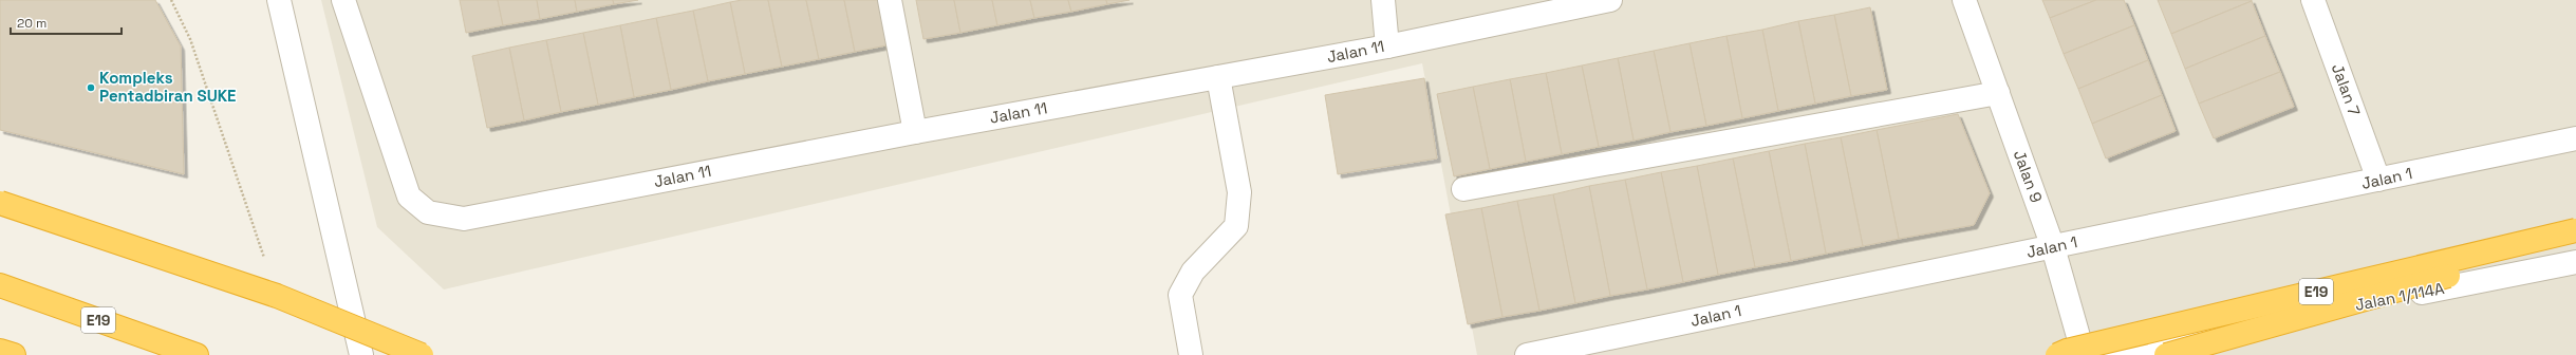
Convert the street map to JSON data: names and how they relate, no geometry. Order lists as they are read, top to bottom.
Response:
{
  "streets": {
    "highway": ["E19"],
    "street": [
      "Jalan 11",
      "Jalan 7",
      "Jalan 9",
      "Jalan 1",
      "Jalan 1/114A"
    ]
  },
  "crossings": [
    ["Jalan 7", "Jalan 1"],
    ["Jalan 9", "Jalan 1"]
  ],
  "places": ["Kompleks Pentadbiran SUKE"],
  "scale_bar": "20 m"
}
